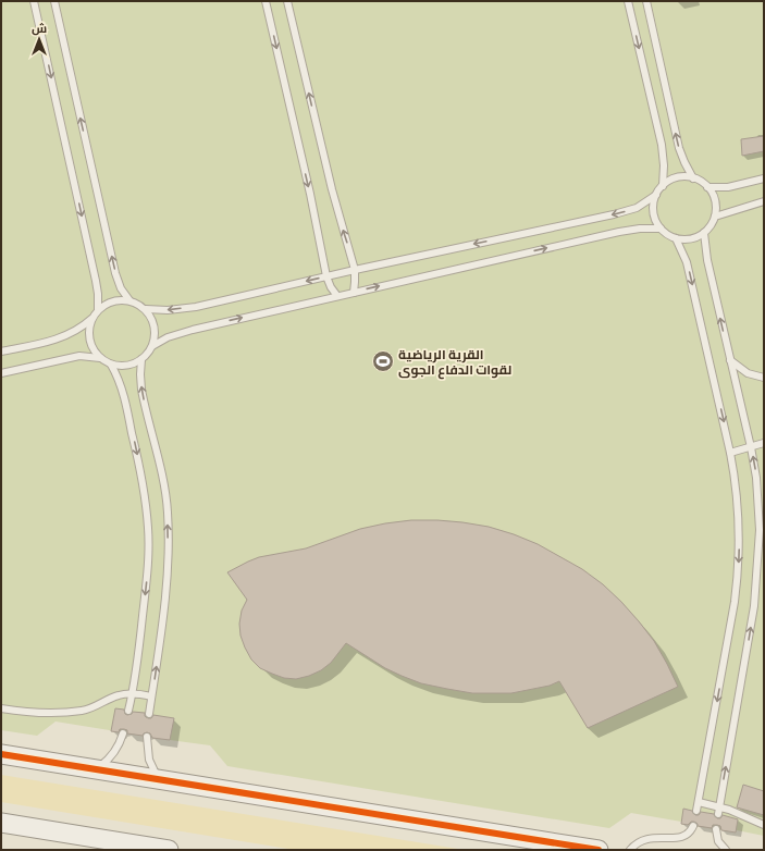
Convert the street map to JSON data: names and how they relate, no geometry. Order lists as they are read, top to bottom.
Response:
{
  "places": {
    "sports": ["القرية الرياضية لقوات الدفاع الجوى"]
  },
  "north": "top"
}
